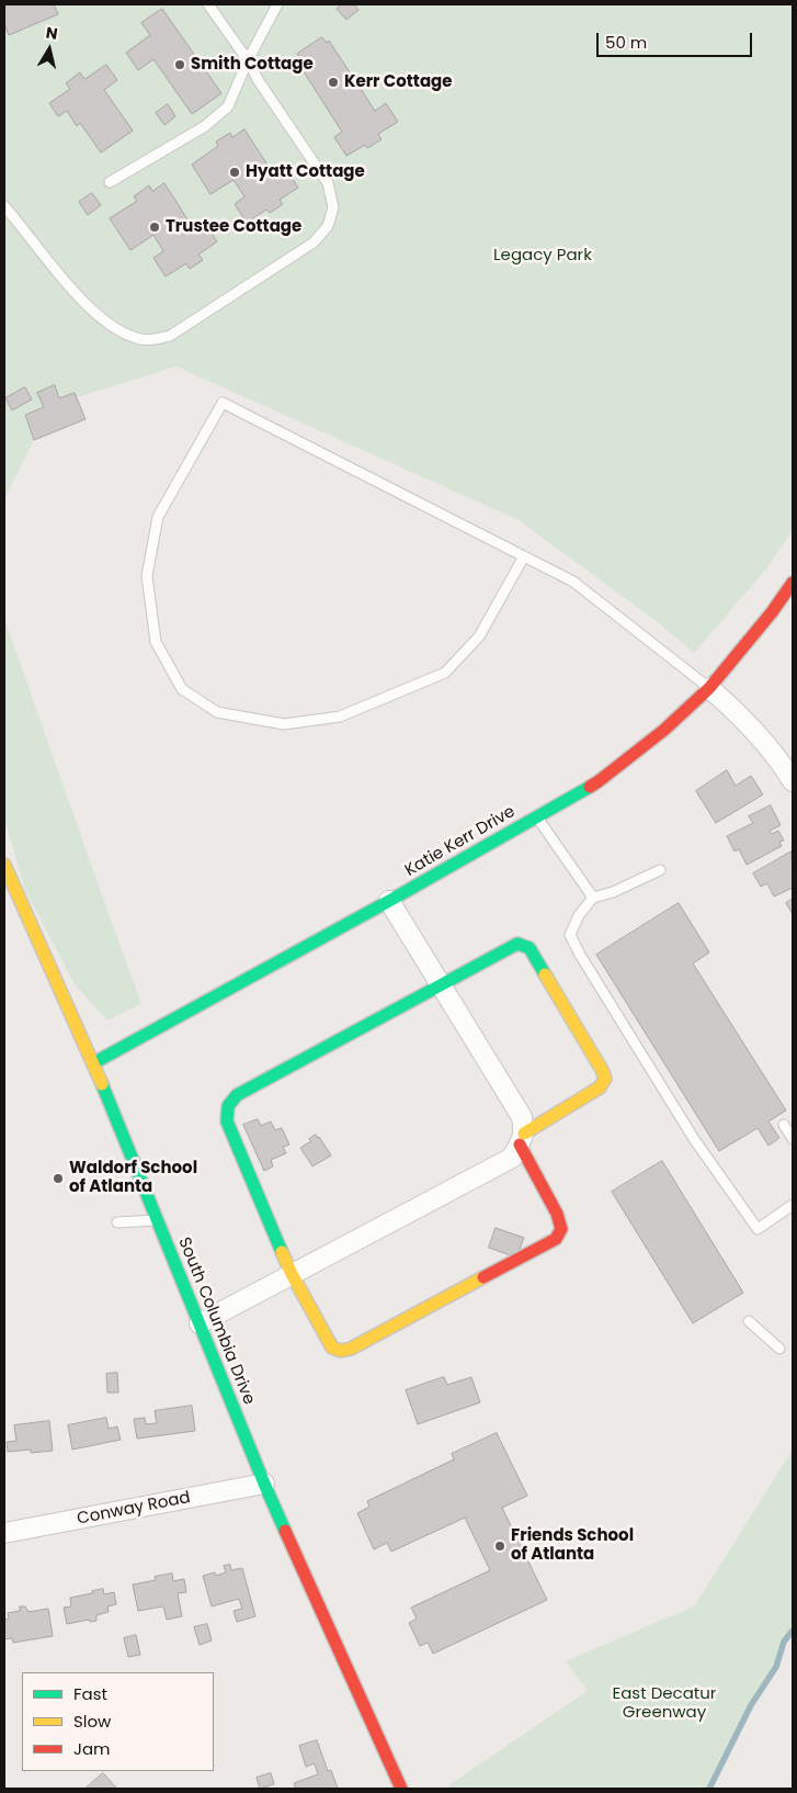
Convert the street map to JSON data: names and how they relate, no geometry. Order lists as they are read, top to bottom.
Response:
{
  "streets": {
    "street": ["Katie Kerr Drive", "South Columbia Drive", "Conway Road"]
  },
  "crossings": [
    ["Katie Kerr Drive", "South Columbia Drive"],
    ["South Columbia Drive", "Conway Road"]
  ],
  "parks": ["Legacy Park", "East Decatur Greenway"],
  "places": [
    "Smith Cottage",
    "Kerr Cottage",
    "Hyatt Cottage",
    "Trustee Cottage",
    "Waldorf School of Atlanta",
    "Friends School of Atlanta"
  ],
  "legend": ["Fast", "Slow", "Jam"],
  "scale_bar": "50 m",
  "north": "top"
}
